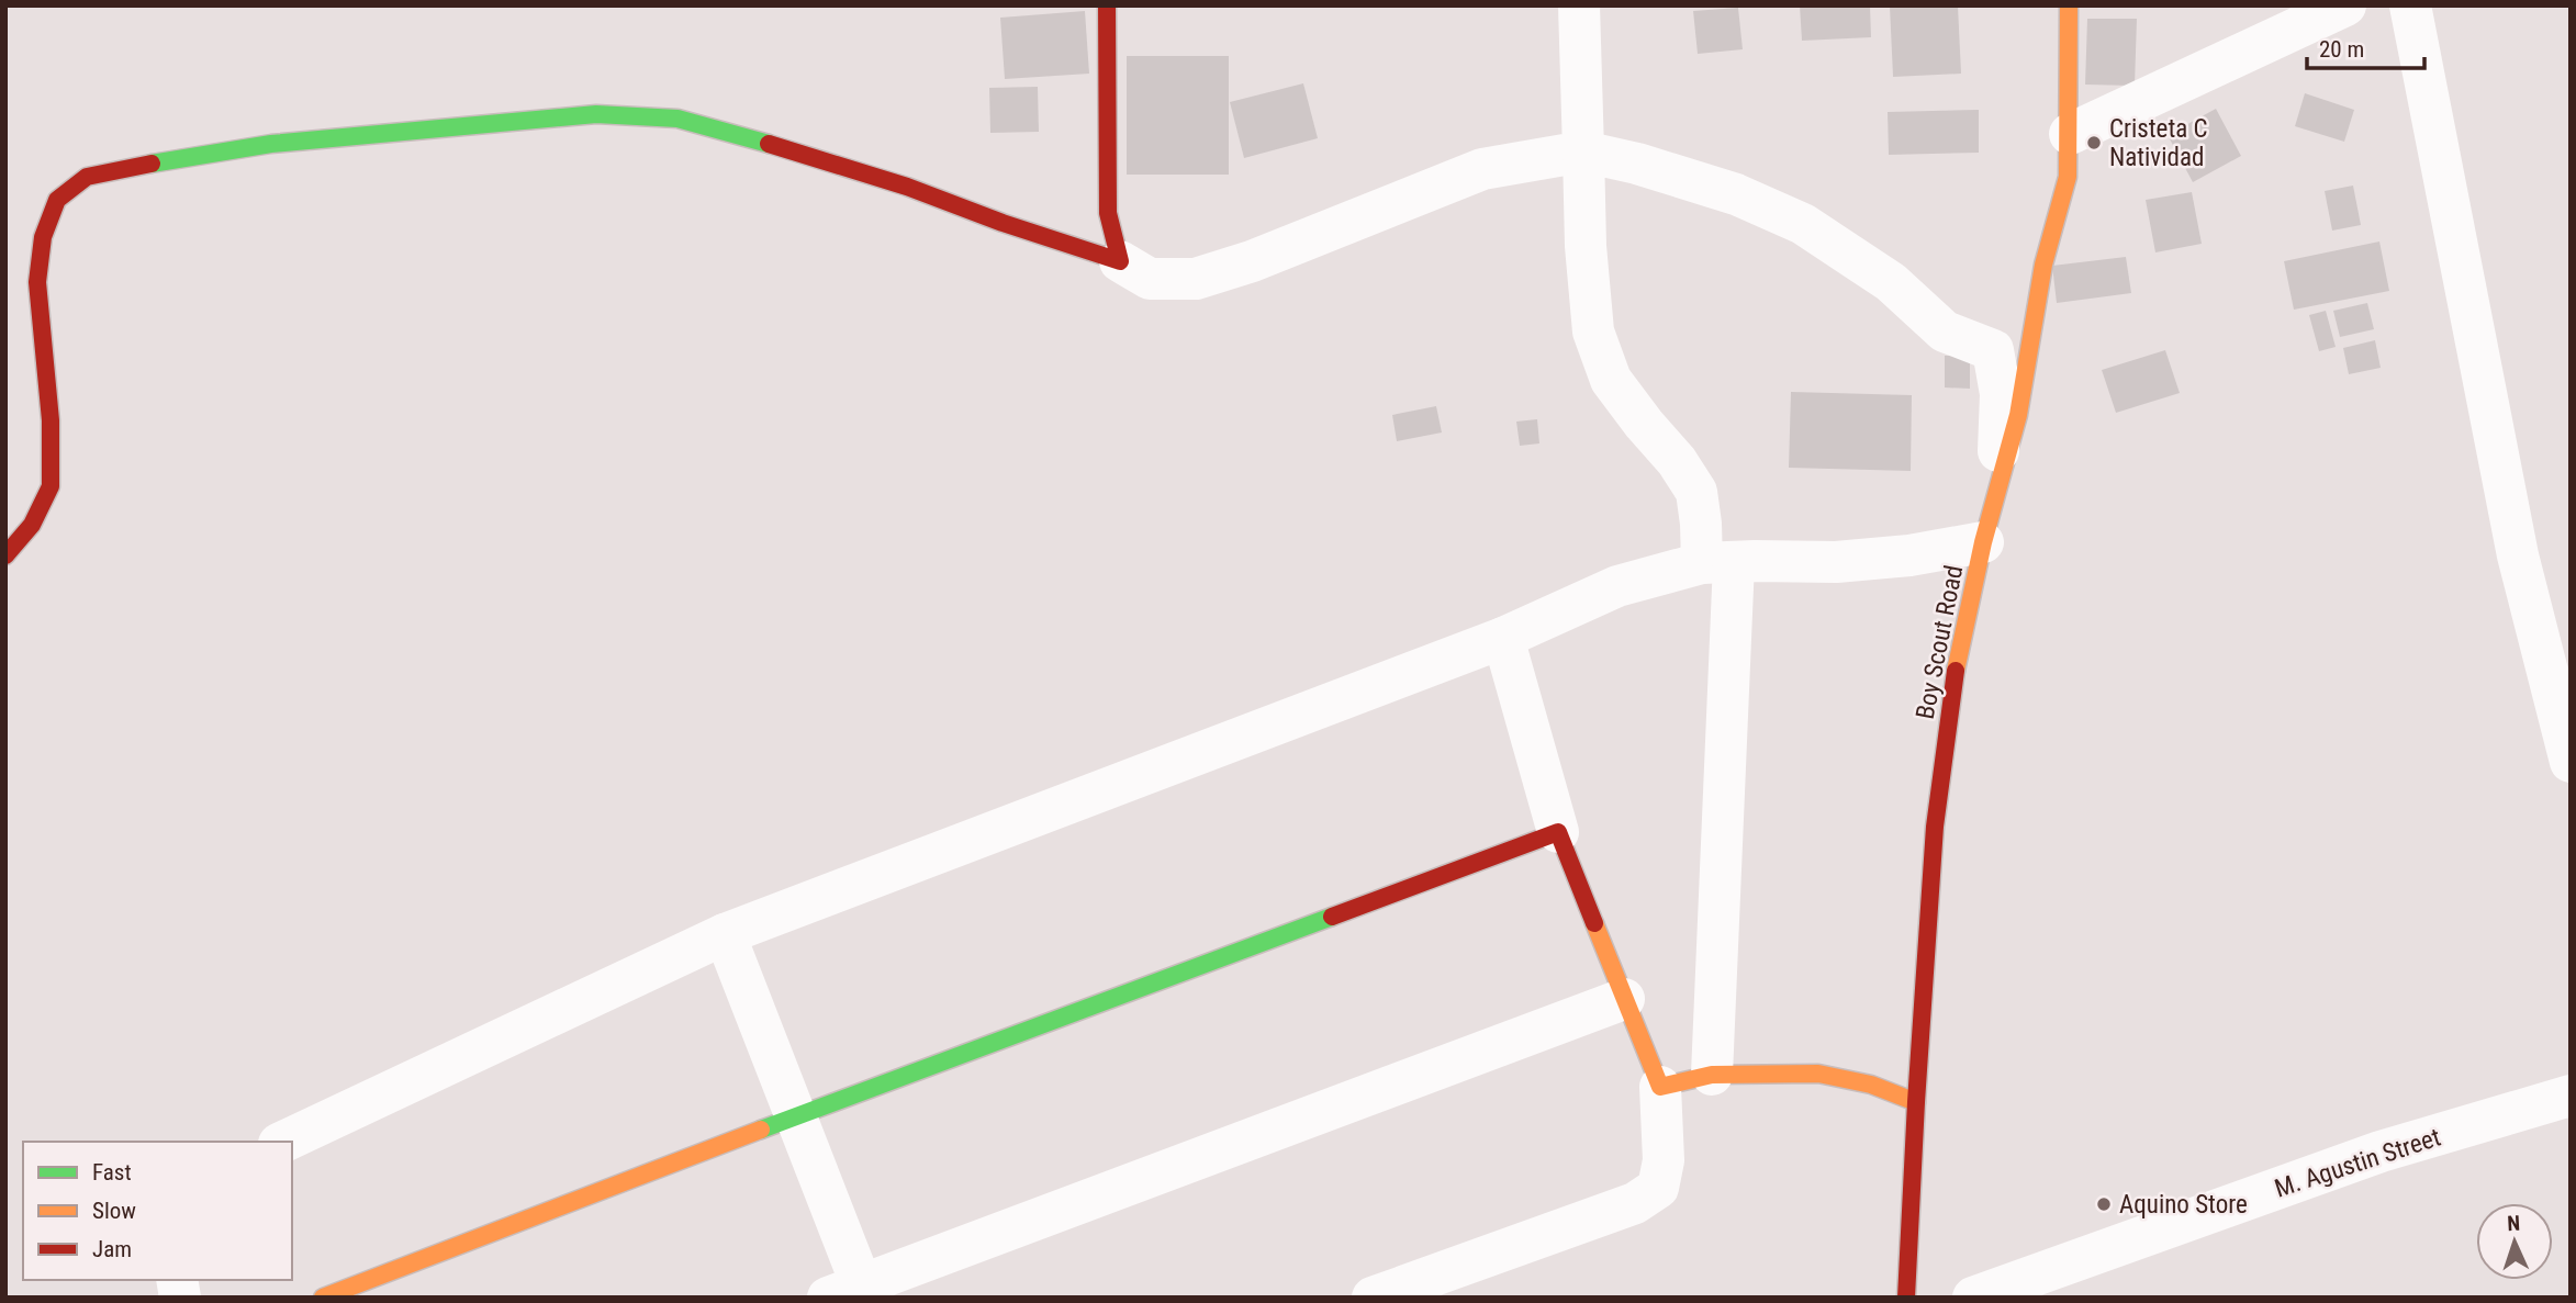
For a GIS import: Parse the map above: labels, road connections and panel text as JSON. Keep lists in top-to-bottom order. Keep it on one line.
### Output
{"streets":{"street":["Boy Scout Road","M. Agustin Street"]},"places":["Cristeta C Natividad","Aquino Store"],"legend":["Fast","Slow","Jam"],"scale_bar":"20 m","north":"top"}
